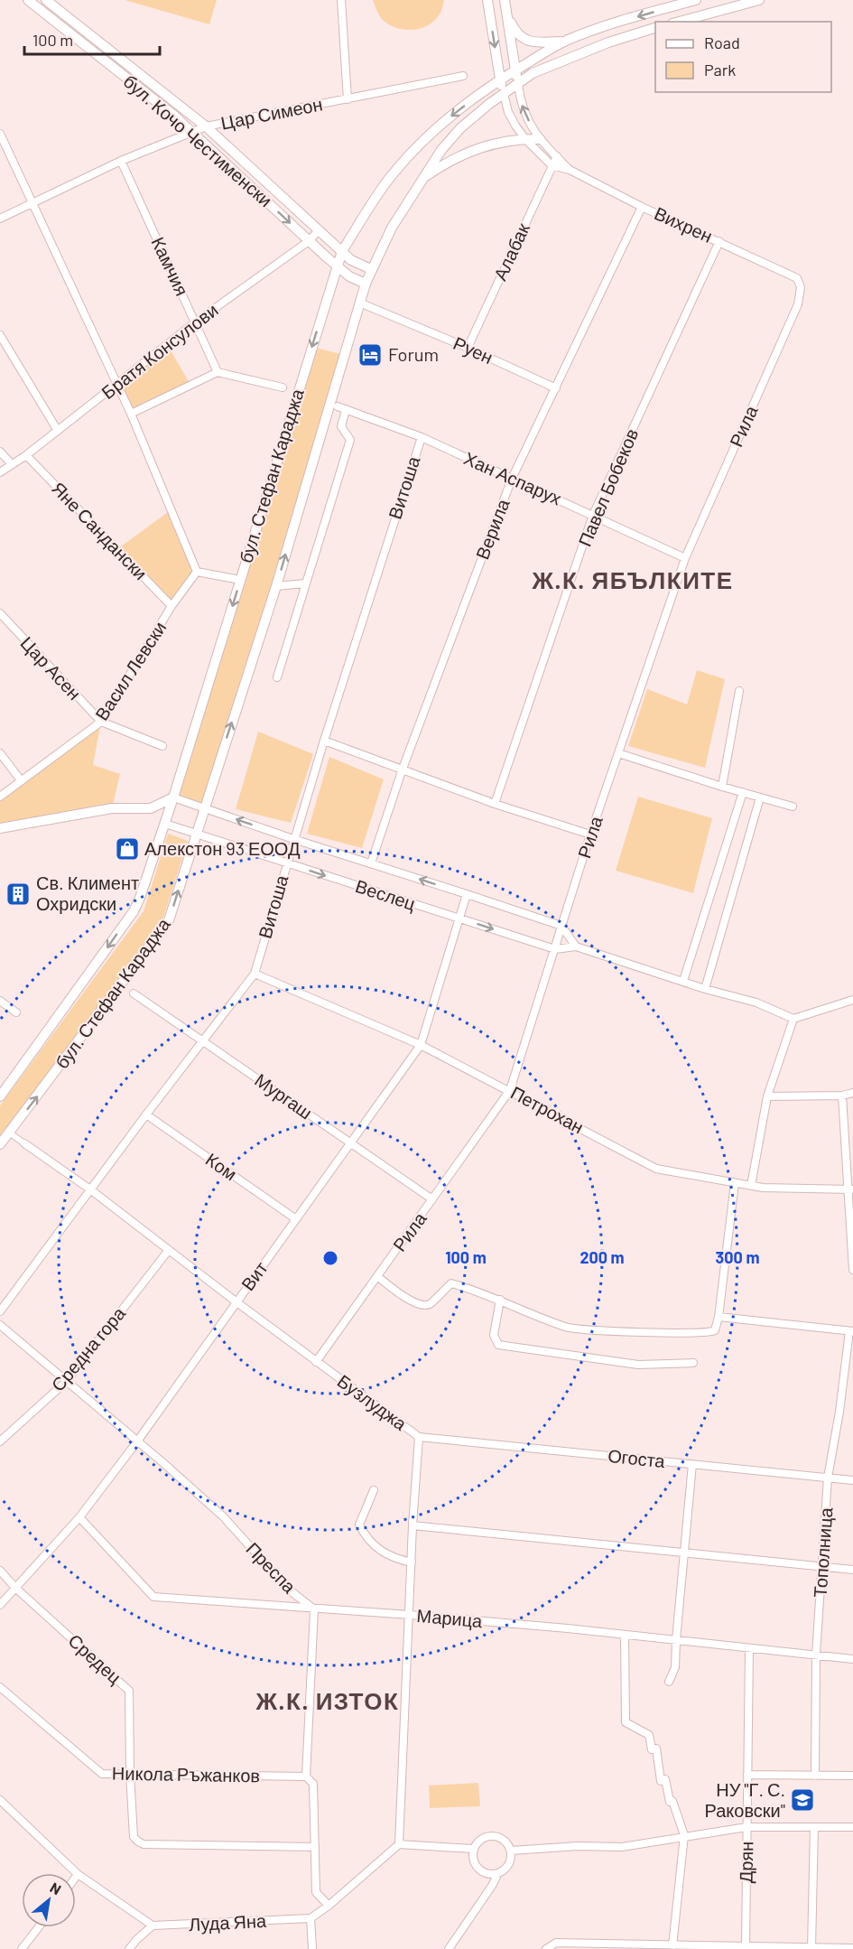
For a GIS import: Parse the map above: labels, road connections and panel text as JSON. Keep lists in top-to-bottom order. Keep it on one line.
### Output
{"streets":{"street":["Цар Симеон","бул. Кочо Честименски","Вихрен","Алабак","Камчия","Руен","Братя Консулови","Рила","бул. Стефан Караджа","Хан Аспарух","Витоша","Павел Бобеков","Верила","Яне Сандански","Цар Асен","Васил Левски","Веслец","Мургаш","Петрохан","Ком","Вит","Средна гора","Бузлуджа","Огоста","Тополница","Преспа","Марица","Средец","Никола Ръжанков","Дрян","Луда Яна"]},"crossings":[["Цар Симеон","бул. Кочо Честименски"],["Цар Симеон","Камчия"],["бул. Кочо Честименски","Братя Консулови"],["бул. Кочо Честименски","бул. Стефан Караджа"],["Вихрен","Рила"],["Вихрен","Павел Бобеков"],["Вихрен","Верила"],["Алабак","Руен"],["Камчия","Братя Консулови"],["Руен","бул. Стефан Караджа"],["Руен","Верила"],["Братя Консулови","Яне Сандански"],["Рила","Хан Аспарух"],["Рила","Веслец"],["Рила","Мургаш"],["Рила","Петрохан"],["Рила","Бузлуджа"],["бул. Стефан Караджа","Веслец"],["Хан Аспарух","Витоша"],["Хан Аспарух","Павел Бобеков"],["Хан Аспарух","Верила"],["Витоша","Веслец"],["Витоша","Мургаш"],["Витоша","Петрохан"],["Витоша","Ком"],["Витоша","Бузлуджа"],["Верила","Веслец"],["Яне Сандански","Васил Левски"],["Цар Асен","Васил Левски"],["Веслец","Вит"],["Мургаш","Вит"],["Петрохан","Вит"],["Ком","Вит"],["Вит","Бузлуджа"],["Вит","Преспа"],["Вит","Марица"],["Вит","Средец"],["Средна гора","Бузлуджа"],["Средна гора","Преспа"],["Бузлуджа","Огоста"],["Бузлуджа","Марица"],["Огоста","Тополница"],["Тополница","Марица"],["Преспа","Марица"],["Марица","Дрян"],["Средец","Никола Ръжанков"]],"districts":["Ж.К. ЯБЪЛКИТЕ","Ж.К. ИЗТОК"],"places":{"hotel":["Forum"],"shop":["Алекстон 93 ЕООД"],"building":["Св. Климент Охридски"],"school or university":["НУ \"Г. С. Раковски\""]},"legend":["Road","Park"],"scale_bar":"100 m","north":"top right","rings":["100 m","200 m","300 m"]}
